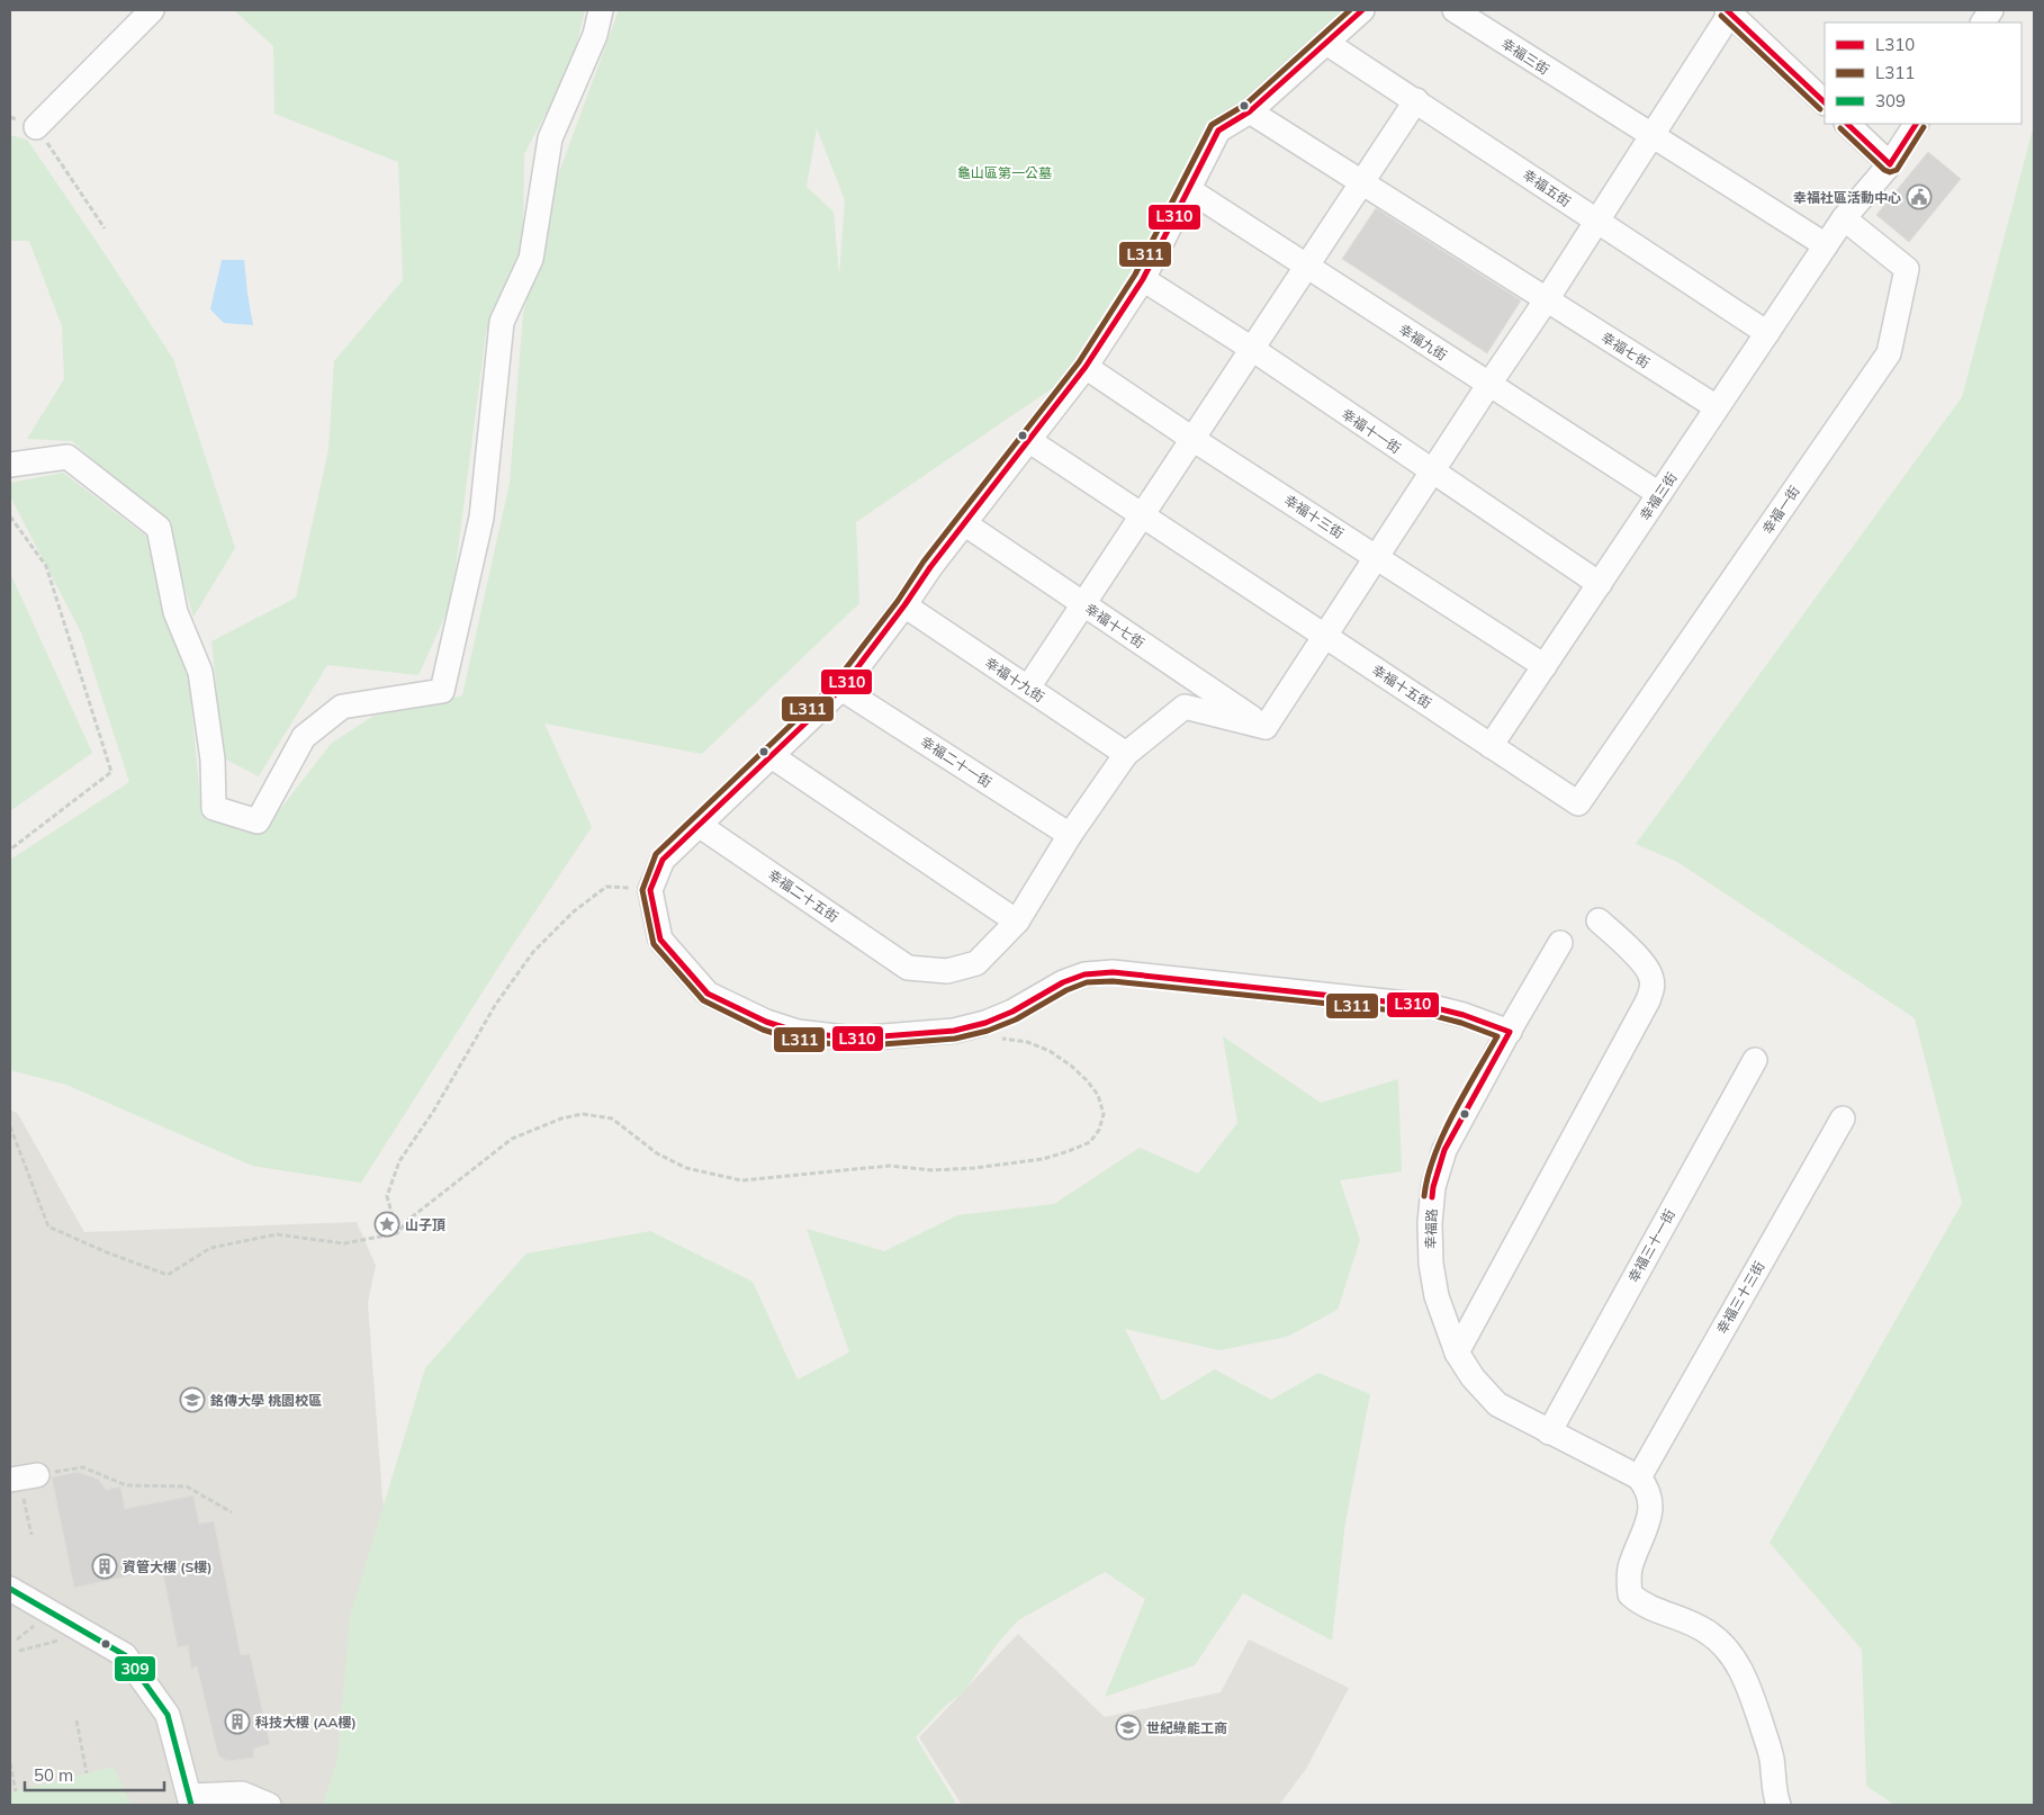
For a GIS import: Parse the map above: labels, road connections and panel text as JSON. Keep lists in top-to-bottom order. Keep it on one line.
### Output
{"streets":{"street":["幸福三街","幸福五街","幸福九街","幸福七街","幸福十一街","幸福一街","幸福十三街","幸福十七街","幸福十九街","幸福十五街","幸福二十一街","幸福二十五街","幸福路","幸福三十一街","幸福三十三街"]},"crossings":[["幸福三街","幸福五街"],["幸福三街","幸福九街"],["幸福三街","幸福七街"],["幸福三街","幸福十一街"],["幸福三街","幸福一街"],["幸福三街","幸福十三街"],["幸福三街","幸福十五街"],["幸福一街","幸福十五街"],["幸福路","幸福三十一街"],["幸福路","幸福三十三街"]],"parks":["龜山區第一公墓"],"places":{"public building":["幸福社區活動中心"],"place":["山子頂"],"school or university":["銘傳大學 桃園校區","世紀綠能工商"],"building":["資管大樓 (S樓)","科技大樓 (AA樓)"]},"lines":["transit line L310","transit line L311","transit line 309"],"legend":["L310","L311","309"],"scale_bar":"50 m"}
